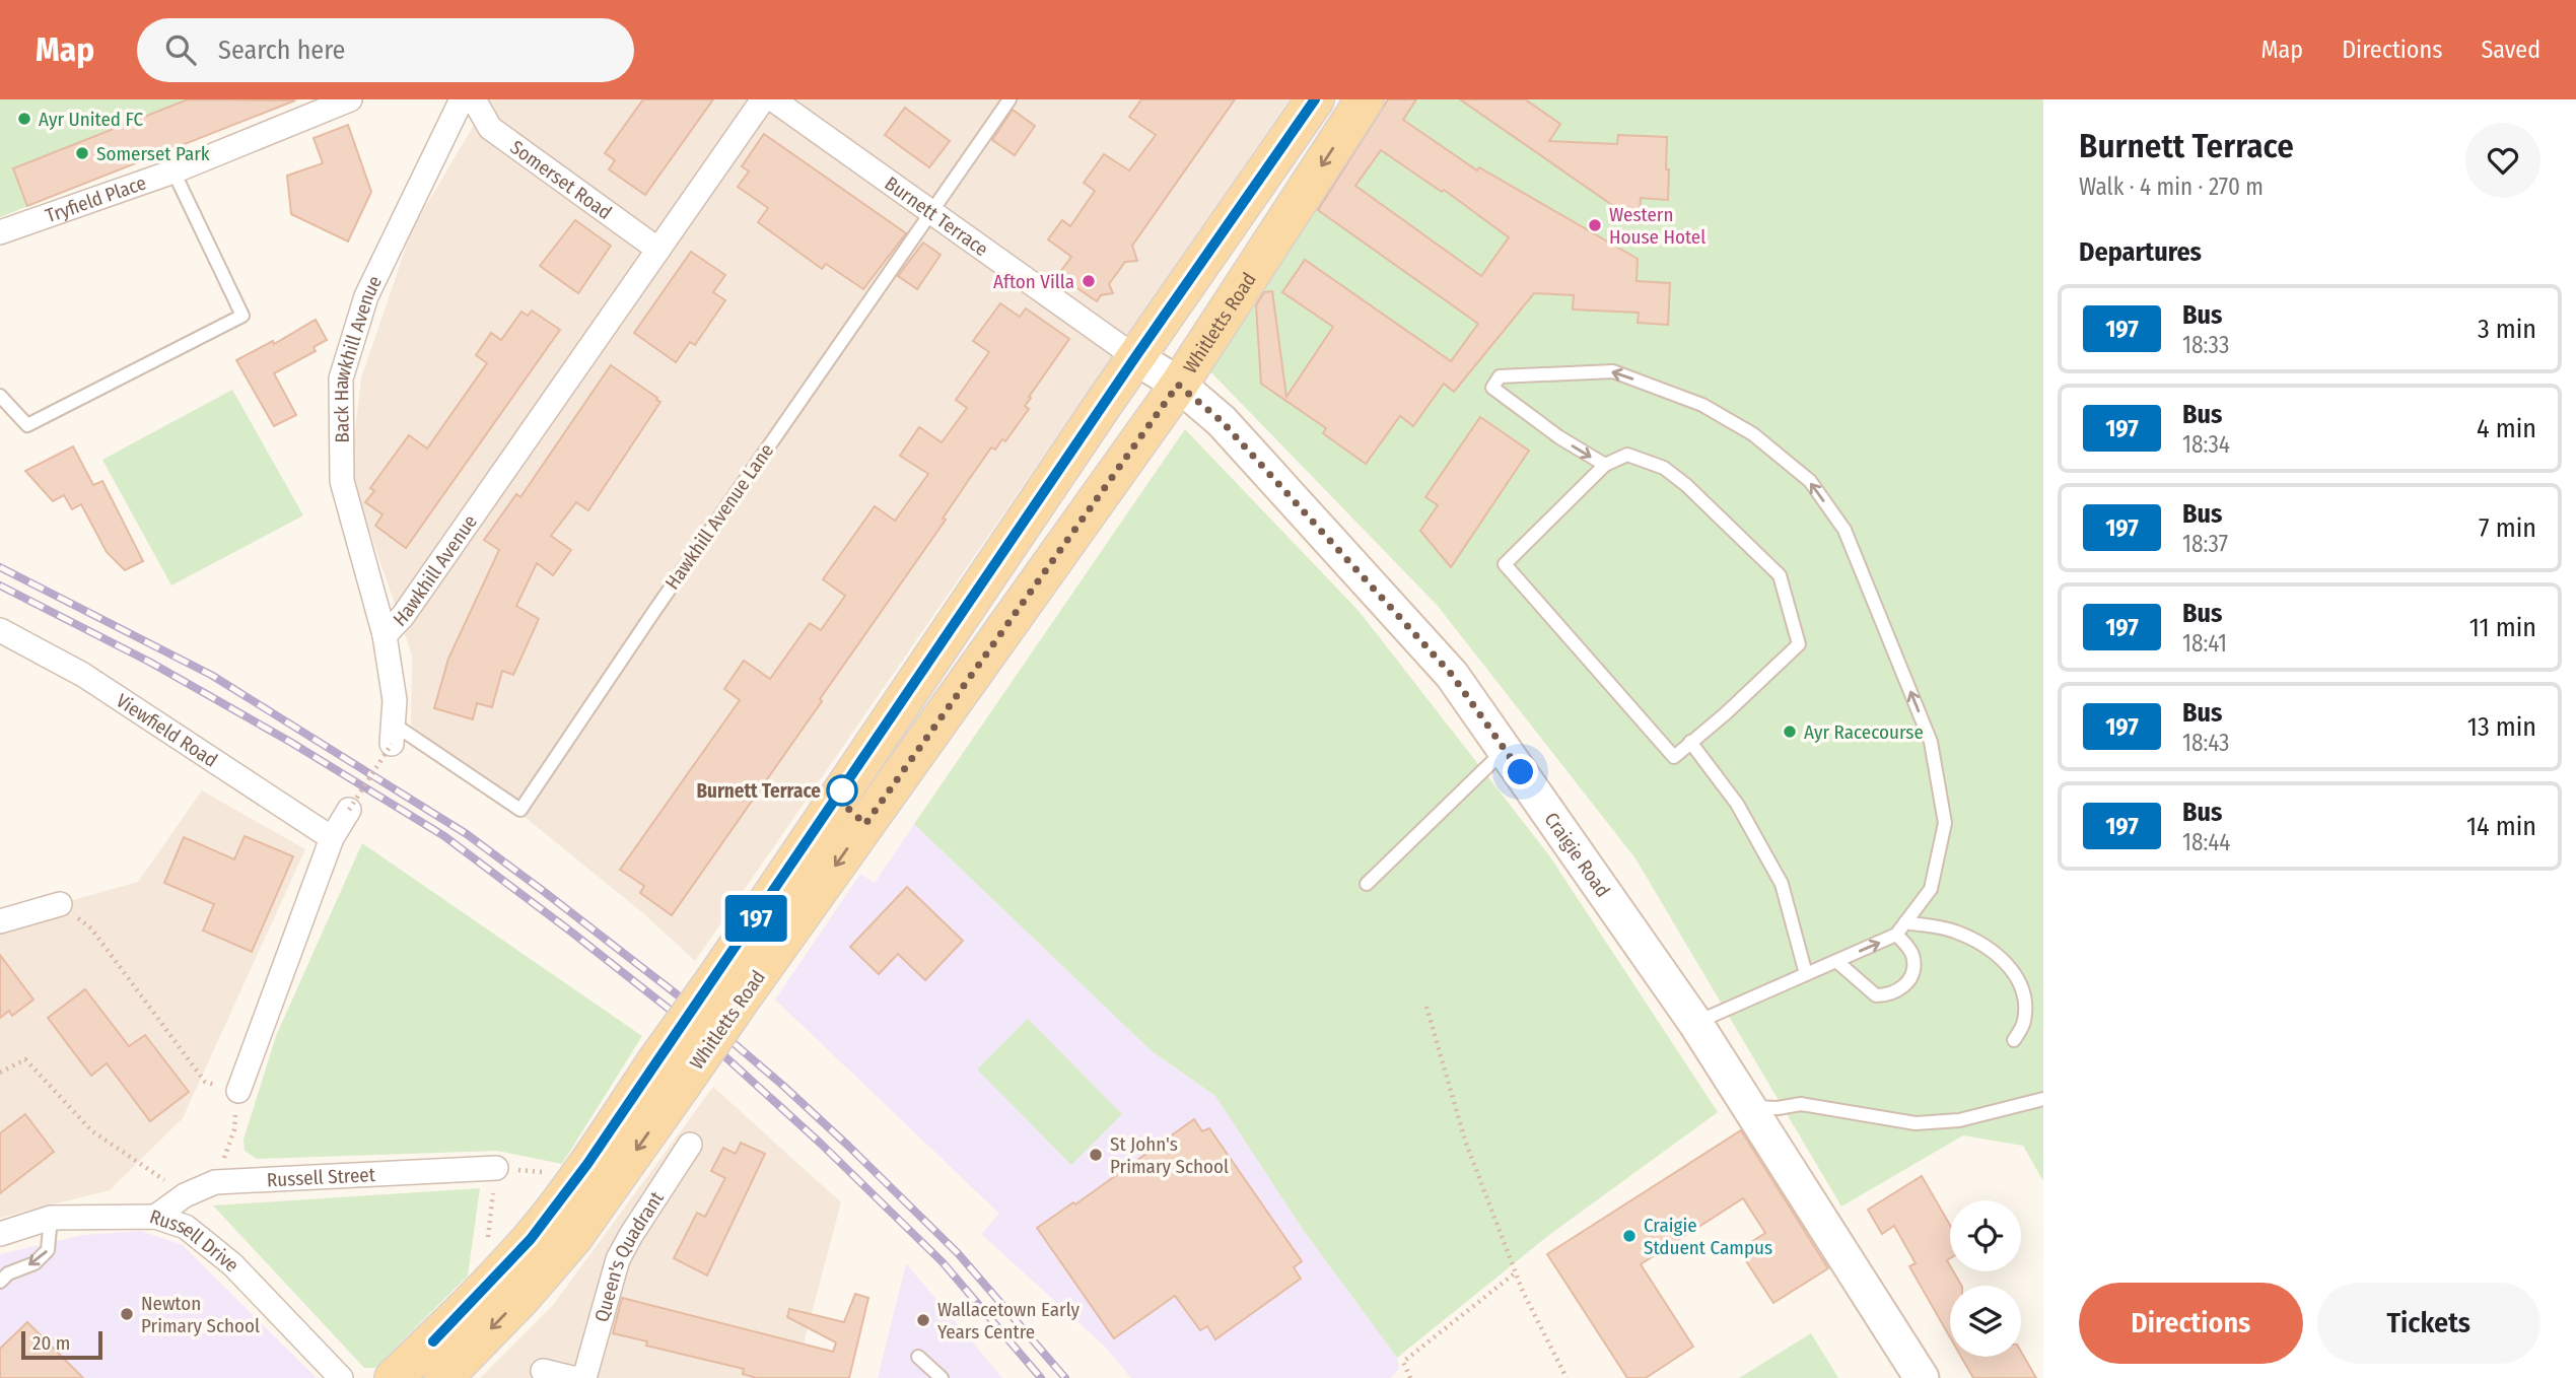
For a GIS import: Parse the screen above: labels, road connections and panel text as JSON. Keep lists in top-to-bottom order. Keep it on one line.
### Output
{"streets":{"main road":["Whitletts Road","Craigie Road"],"street":["Somerset Road","Tryfield Place","Burnett Terrace","Back Hawkhill Avenue","Hawkhill Avenue","Viewfield Road","Russell Street","Russell Drive","Queen's Quadrant"],"lane":["Hawkhill Avenue Lane"]},"crossings":[["Somerset Road","Hawkhill Avenue"],["Burnett Terrace","Whitletts Road"],["Burnett Terrace","Hawkhill Avenue Lane"],["Burnett Terrace","Craigie Road"],["Whitletts Road","Craigie Road"],["Back Hawkhill Avenue","Hawkhill Avenue"],["Hawkhill Avenue Lane","Hawkhill Avenue"],["Russell Street","Russell Drive"]],"places":["Ayr United FC","Somerset Park","Western House Hotel","Afton Villa","Ayr Racecourse","Burnett Terrace","St John's Primary School","Craigie Stduent Campus","Newton Primary School","Wallacetown Early Years Centre"],"lines":["bus line 197"],"scale_bar":"20 m","page":{"header":"Map","search":"Search here","nav":["Map","Directions","Saved"],"on_map":"197","heading":[["Burnett Terrace","Walk · 4 min · 270 m"],"Departures"],"list":[{"mark":"197","name":"Bus","note":"18:33","value":"3 min"},{"mark":"197","name":"Bus","note":"18:34","value":"4 min"},{"mark":"197","name":"Bus","note":"18:37","value":"7 min"},{"mark":"197","name":"Bus","note":"18:41","value":"11 min"},{"mark":"197","name":"Bus","note":"18:43","value":"13 min"},{"mark":"197","name":"Bus","note":"18:44","value":"14 min"}],"buttons":["Directions","Tickets"],"scale":"20 m"}}
